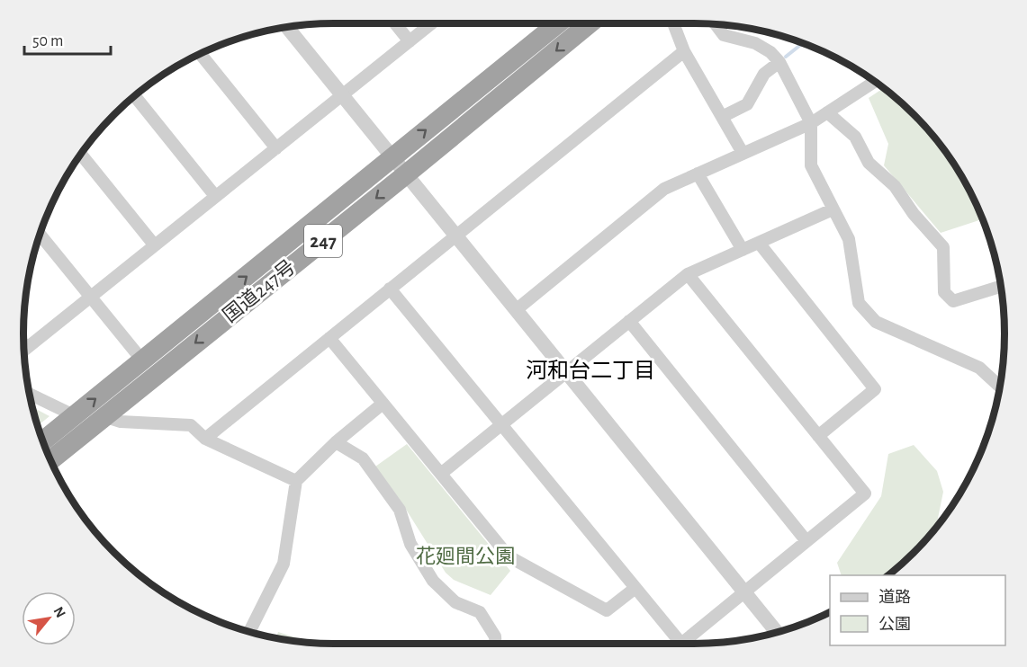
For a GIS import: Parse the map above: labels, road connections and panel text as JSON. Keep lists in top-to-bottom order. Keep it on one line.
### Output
{"streets":{"highway":["247","国道247号"]},"districts":["河和台二丁目"],"parks":["花廻間公園"],"legend":["道路","公園"],"scale_bar":"50 m","north":"top right"}
